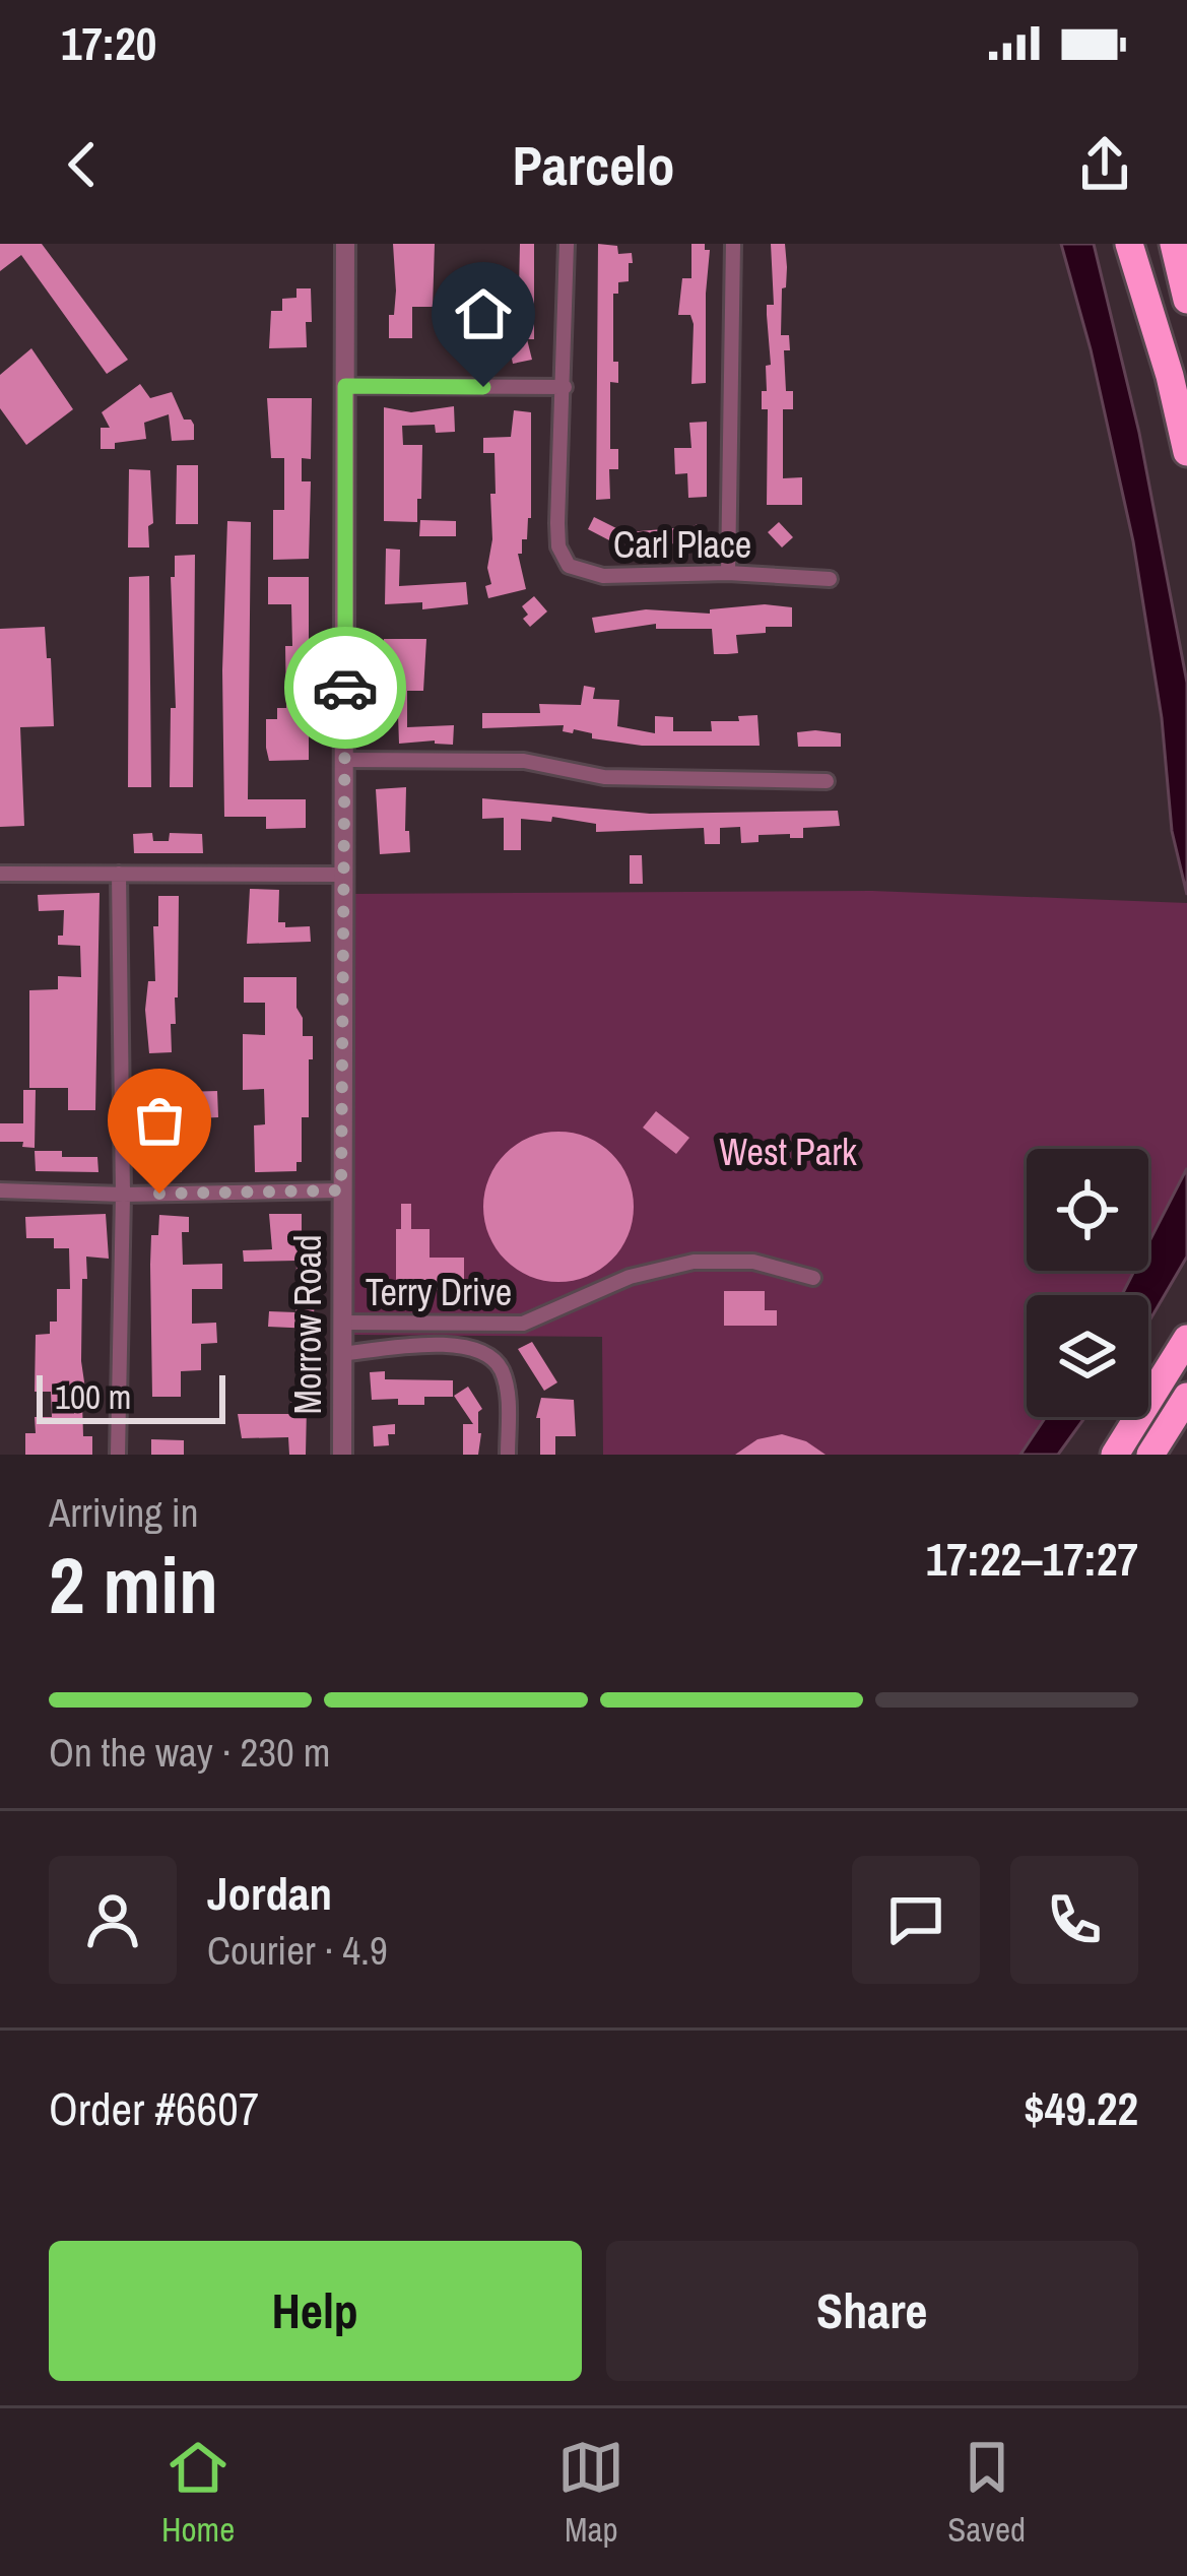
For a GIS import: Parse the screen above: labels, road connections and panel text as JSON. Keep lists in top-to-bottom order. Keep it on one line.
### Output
{"streets":{"street":["Carl Place","Terry Drive","Morrow Road"]},"crossings":[["Terry Drive","Morrow Road"]],"parks":["West Park"],"scale_bar":"100 m","page":{"status":"17:20","header":"Parcelo","scale":"100 m","heading":["2 min","Arriving in","17:22–17:27"],"panel":["Jordan","Courier · 4.9","Order #6607","$49.22"],"bar":"On the way · 230 m","buttons":["Help","Share"],"tabs":["Home","Map","Saved"]}}
